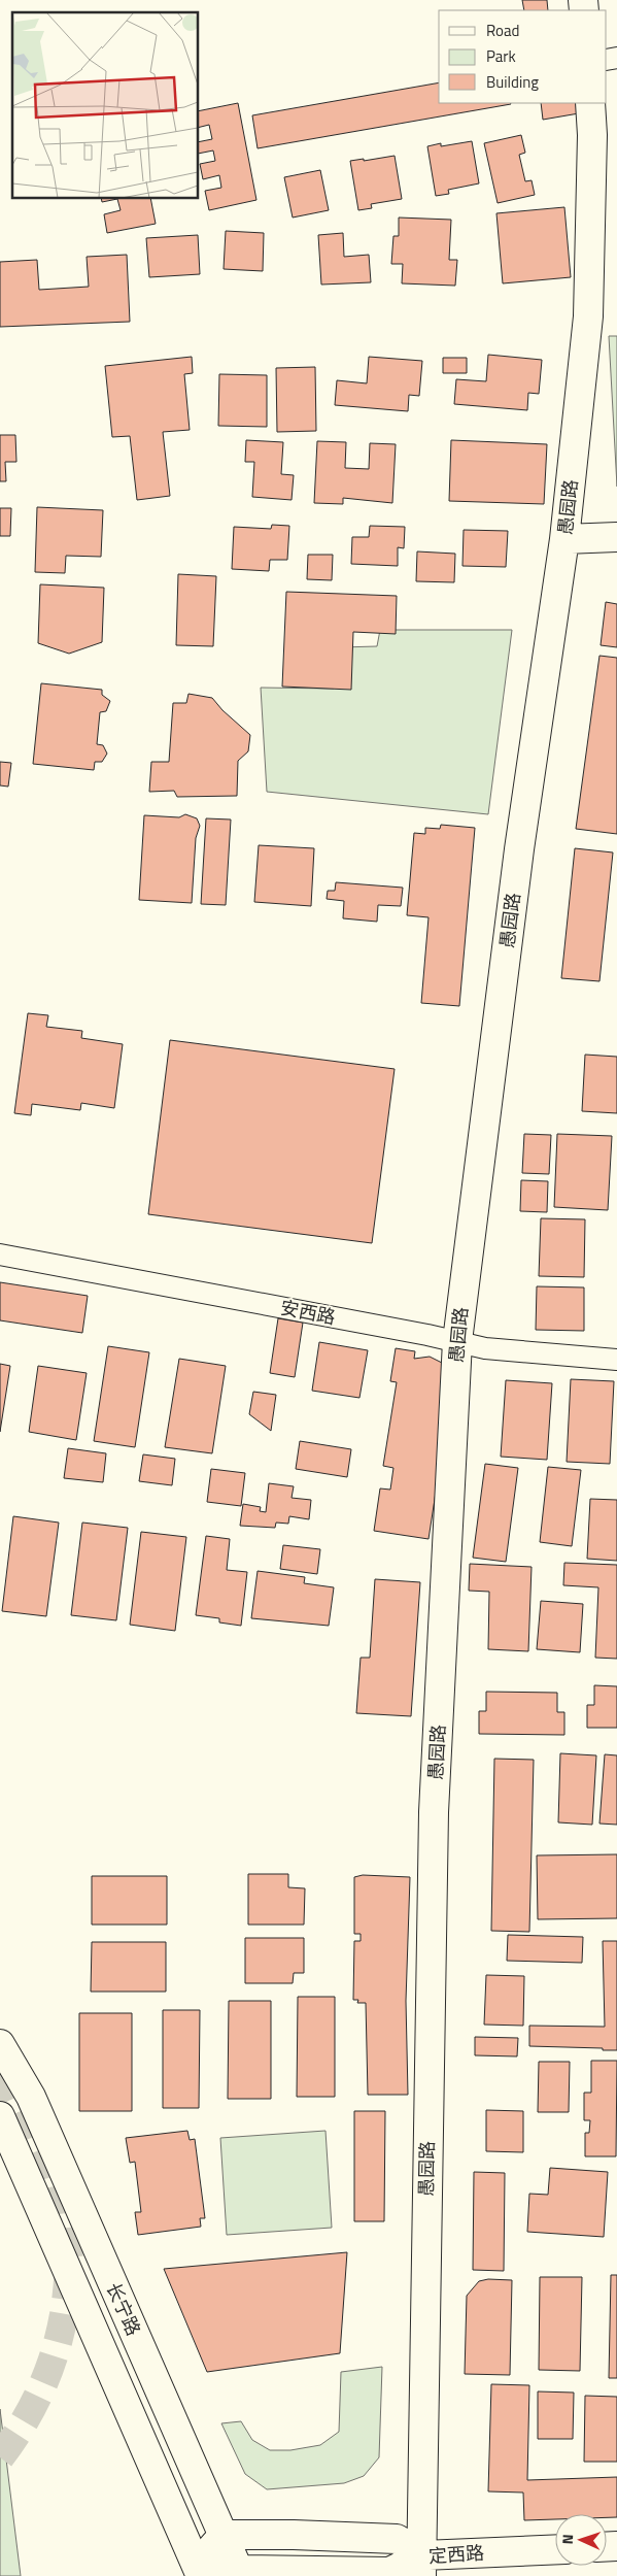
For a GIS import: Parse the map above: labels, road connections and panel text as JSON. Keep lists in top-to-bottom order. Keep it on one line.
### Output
{"streets":{"main road":["愚园路","长宁路","定西路"],"street":["安西路"]},"crossings":[["愚园路","安西路"],["愚园路","定西路"],["长宁路","定西路"]],"legend":["Road","Park","Building"],"north":"left"}
